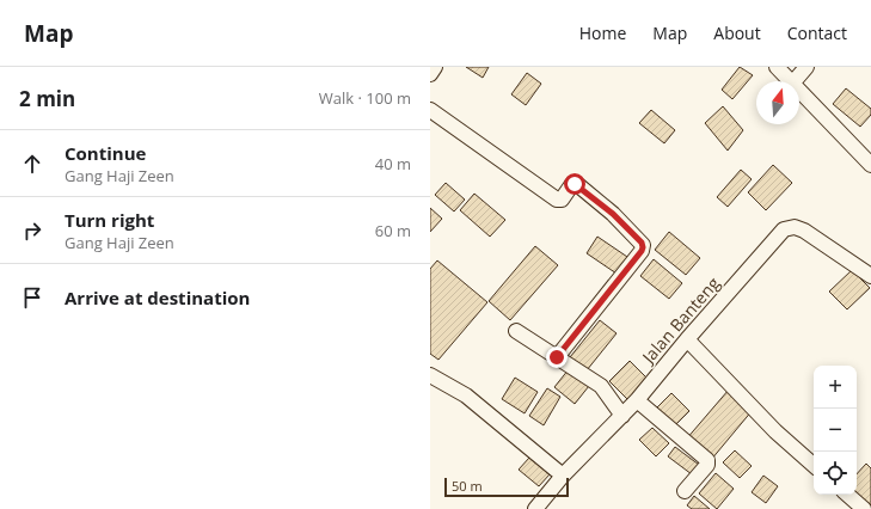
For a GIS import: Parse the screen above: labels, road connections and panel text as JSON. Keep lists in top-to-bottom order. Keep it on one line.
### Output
{"streets":{"street":["Jalan Banteng"]},"scale_bar":"50 m","north":"top","page":{"header":"Map","nav":["Home","Map","About","Contact"],"heading":["2 min","Walk · 100 m"],"list":[["Continue","Gang Haji Zeen","40 m"],["Turn right","Gang Haji Zeen","60 m"],"Arrive at destination"],"map_buttons":["+","−"],"scale":"50 m"}}
